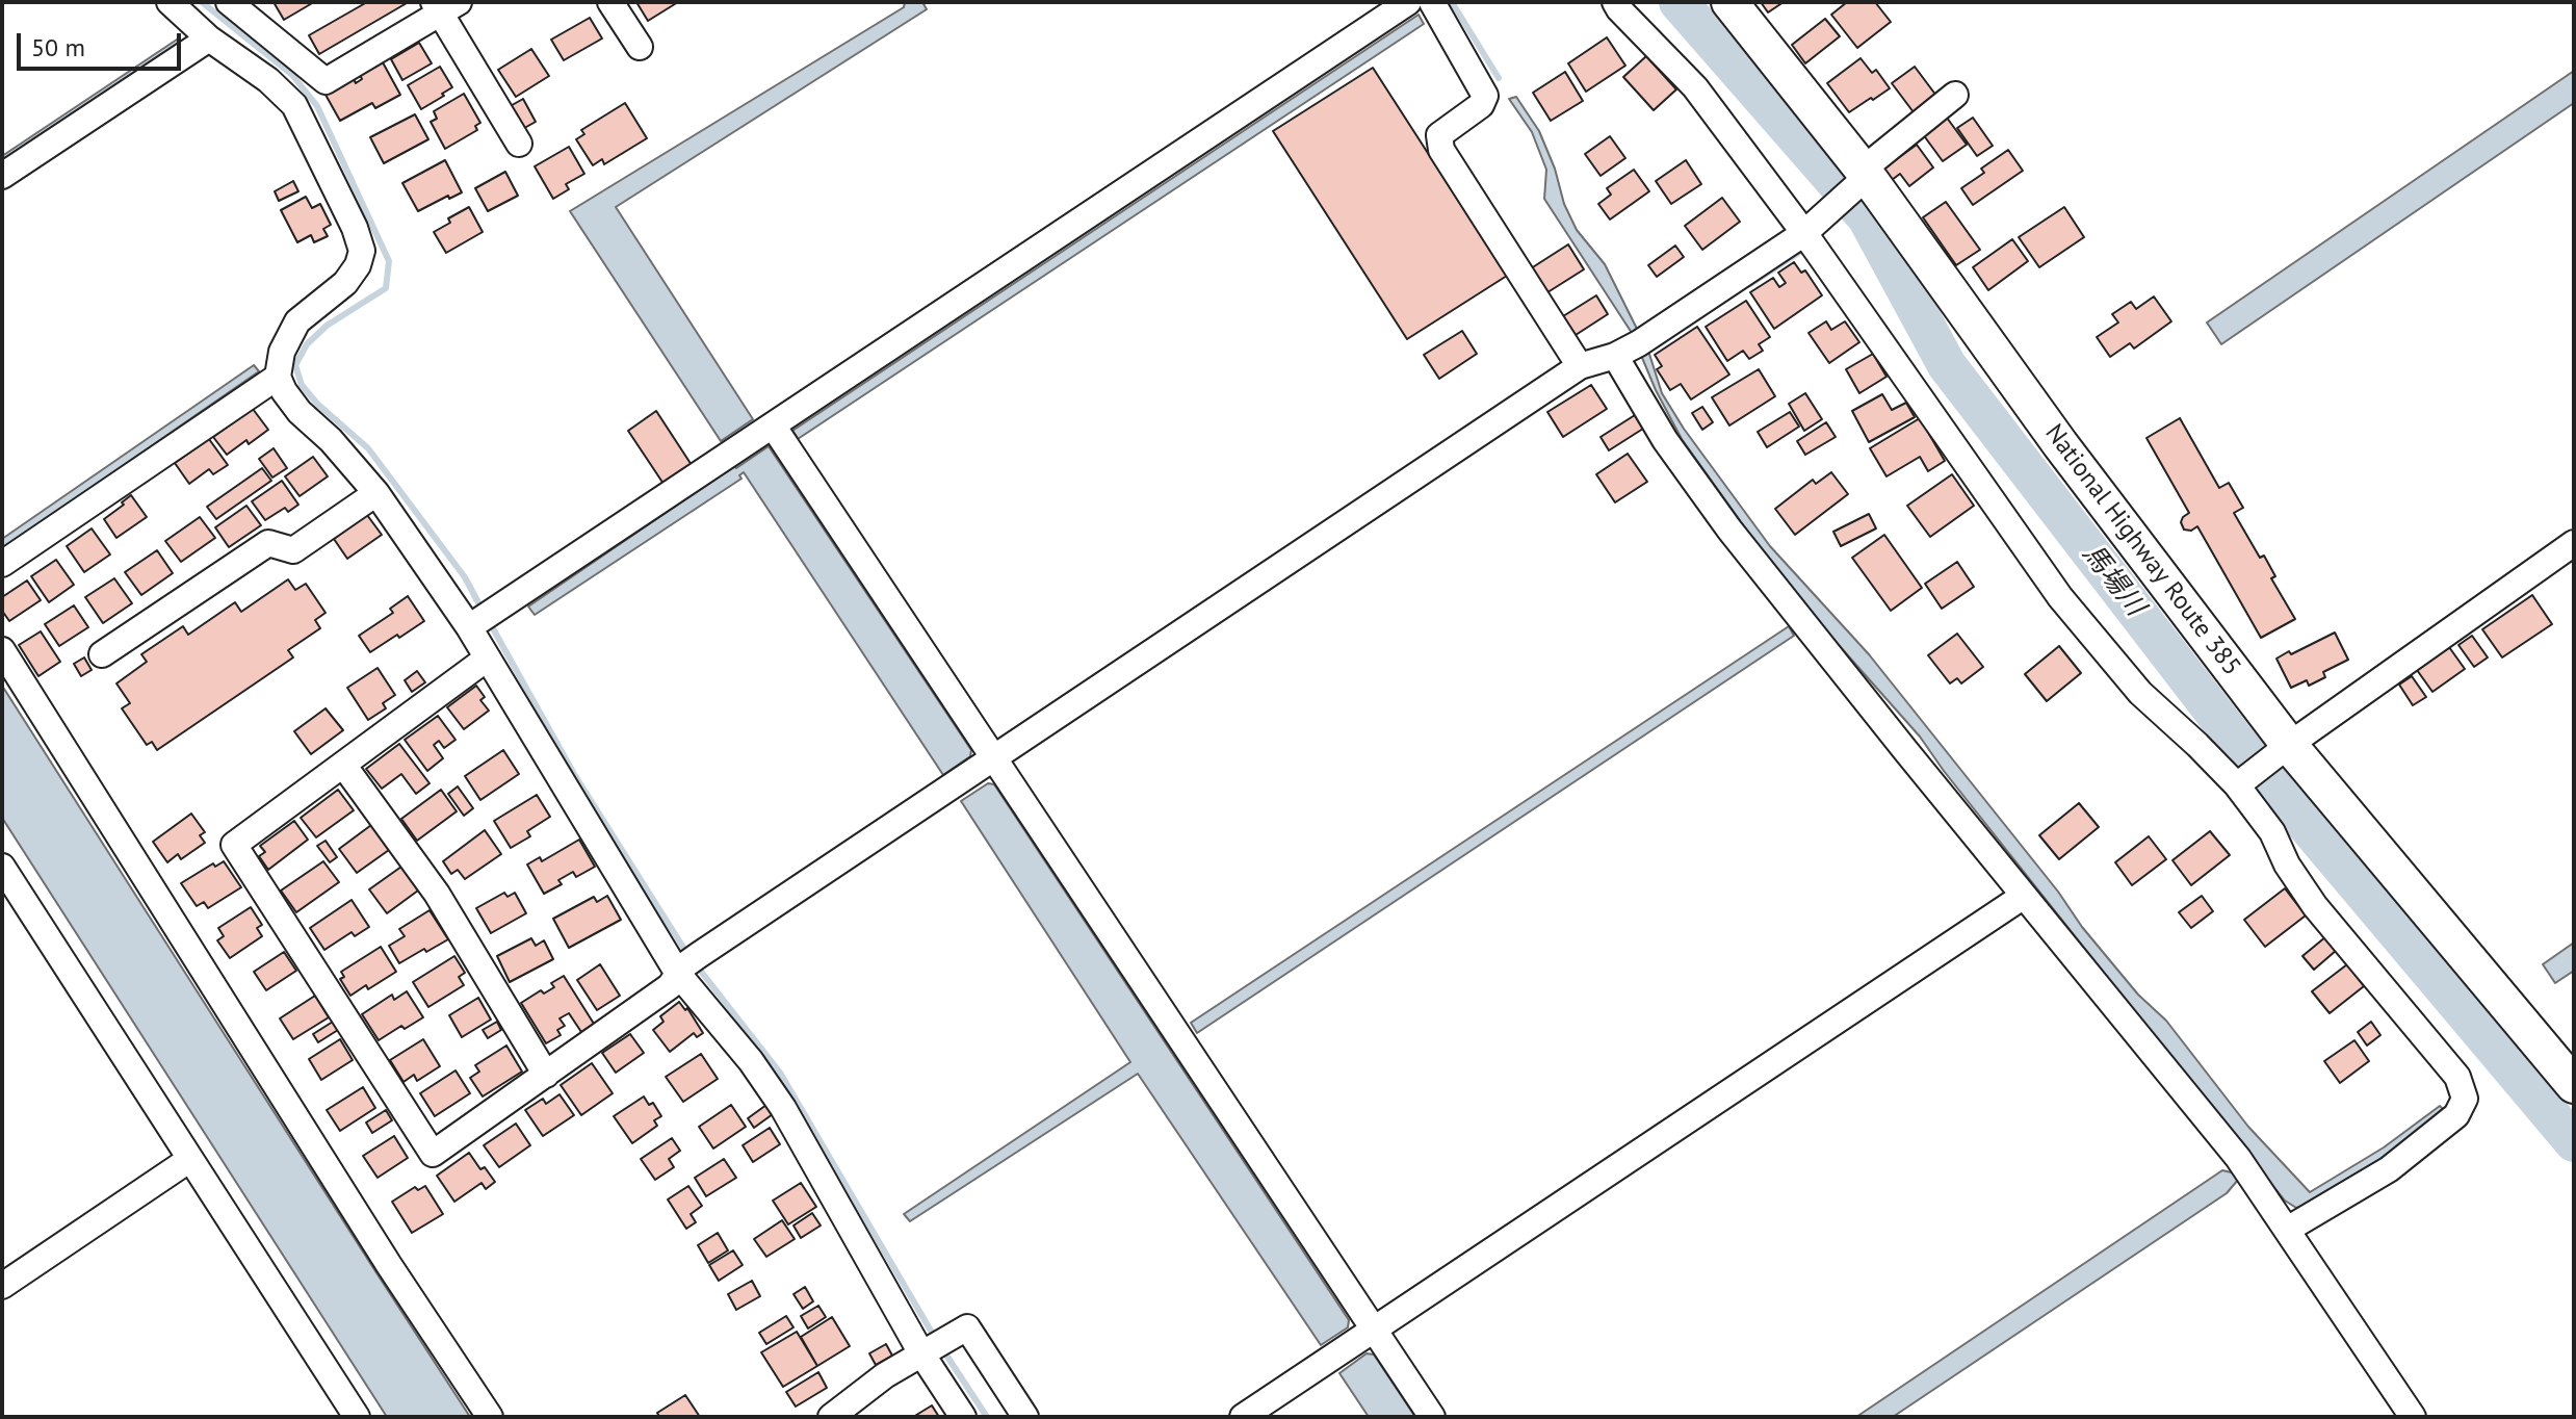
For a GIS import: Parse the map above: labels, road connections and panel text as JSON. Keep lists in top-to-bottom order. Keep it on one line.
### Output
{"streets":{"highway":["National Highway Route 385"]},"water":["馬場川"],"scale_bar":"50 m"}
